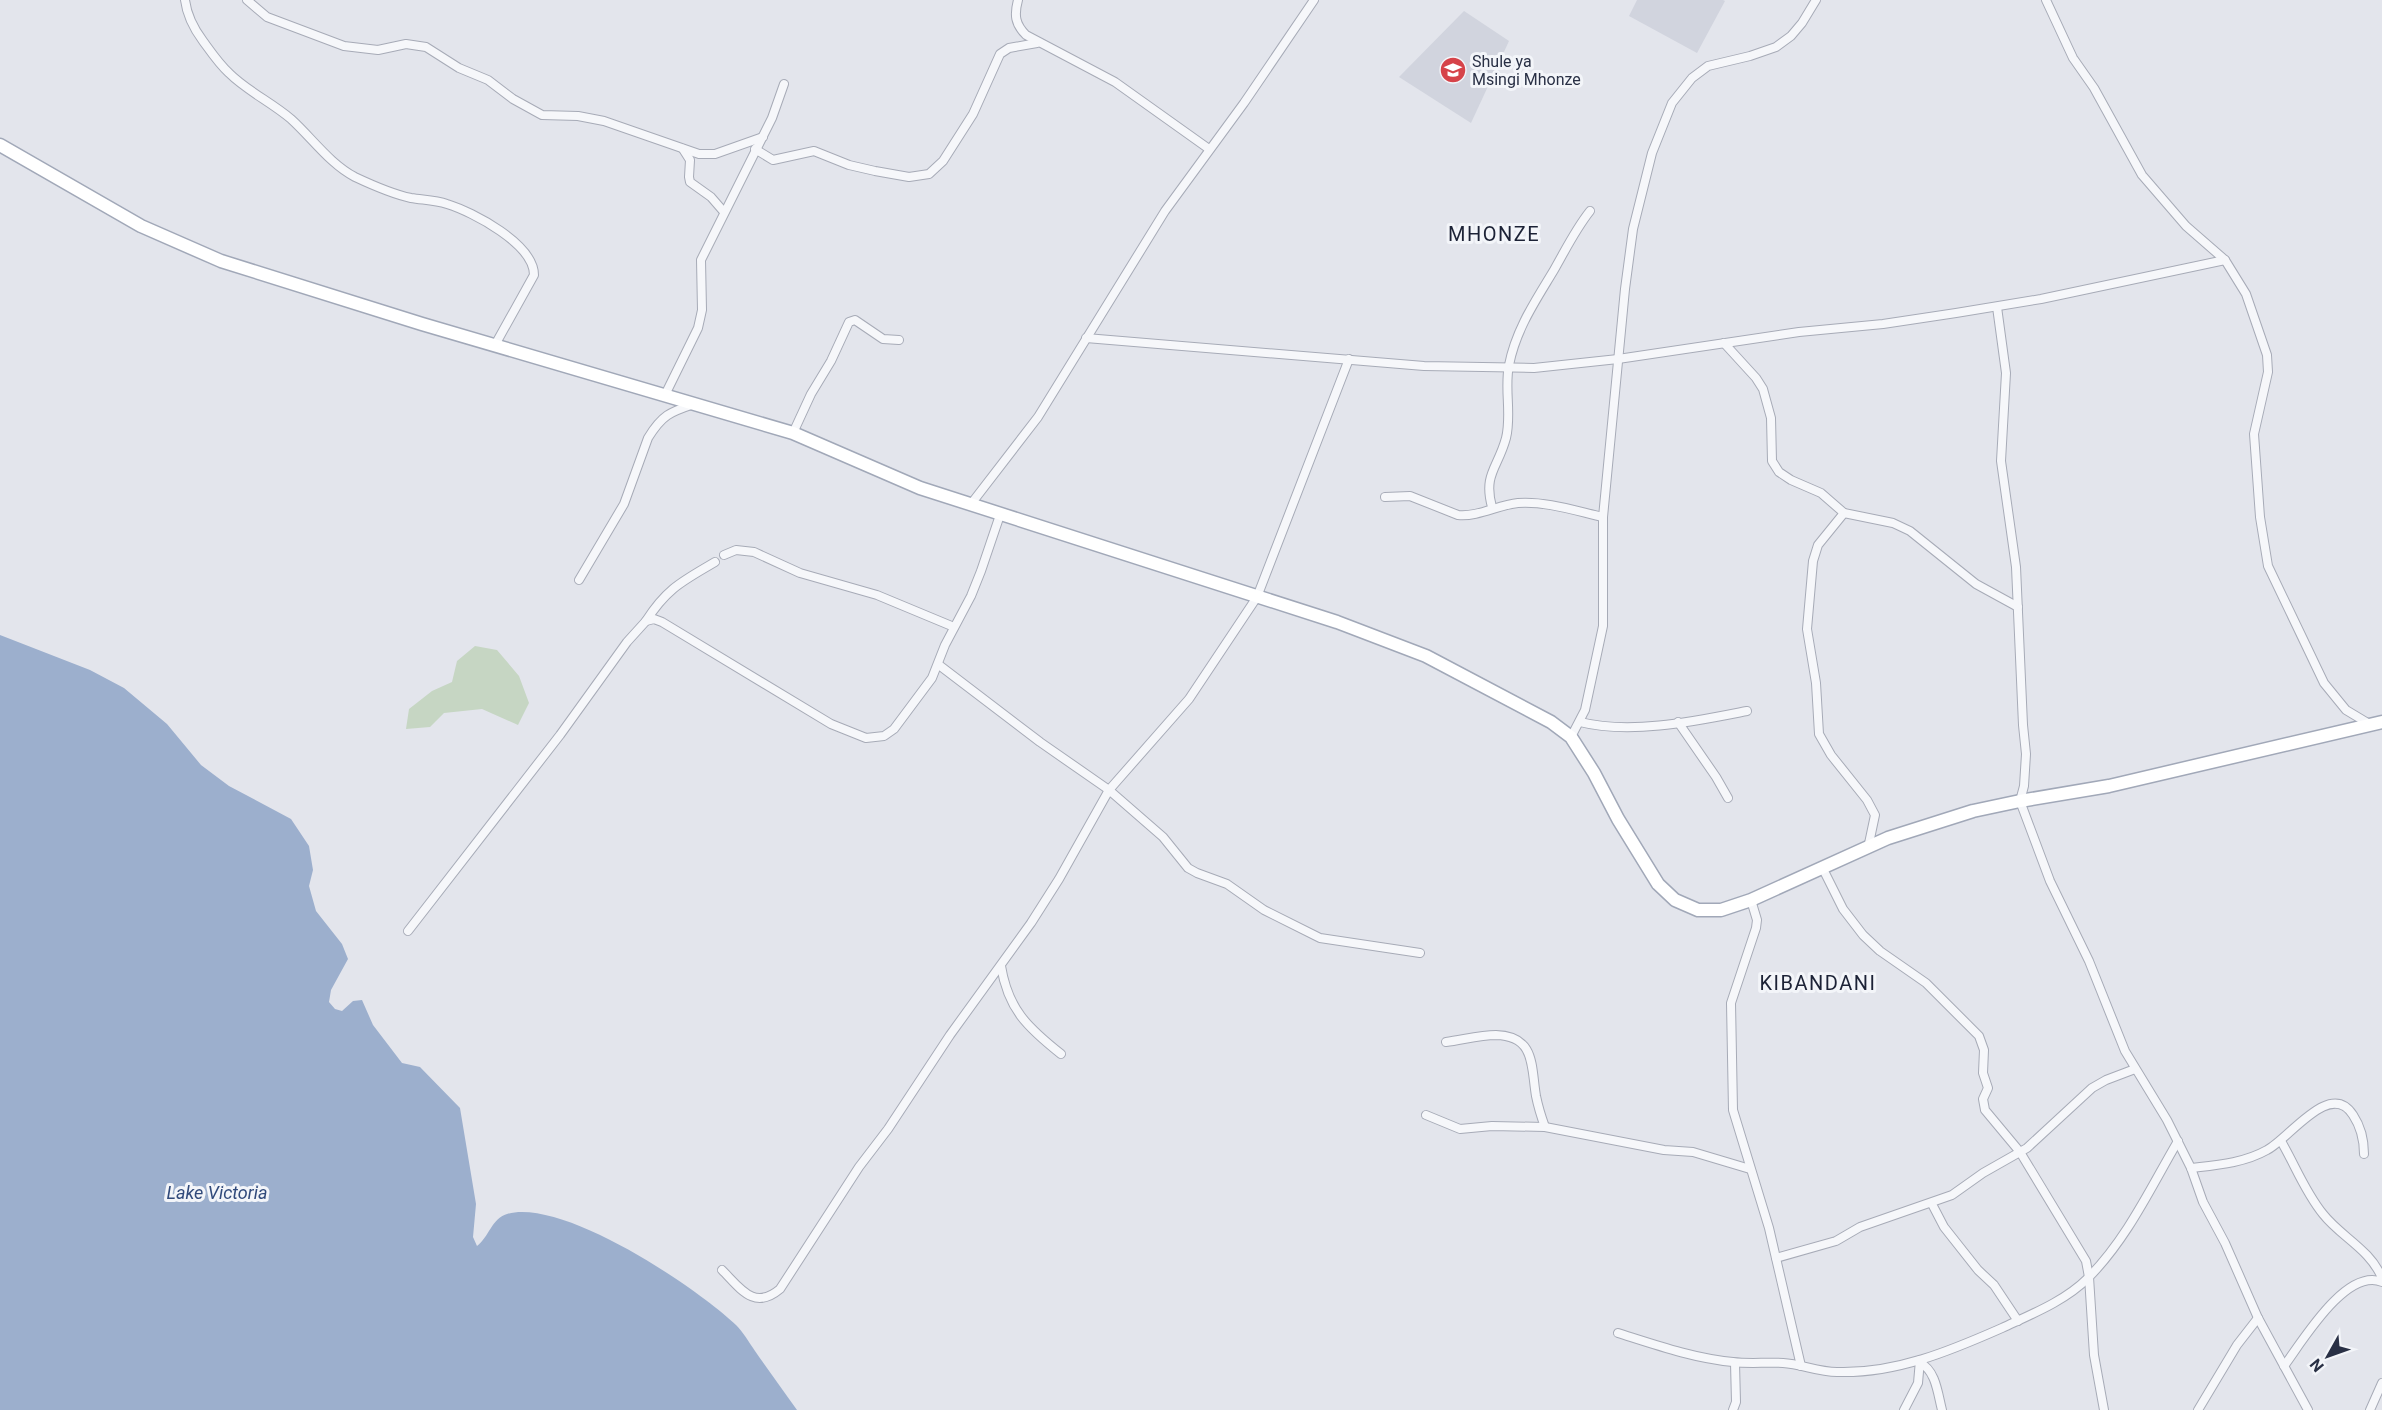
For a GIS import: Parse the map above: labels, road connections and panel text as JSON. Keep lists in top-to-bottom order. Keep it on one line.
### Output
{"districts":["MHONZE","KIBANDANI"],"water":["Lake Victoria"],"places":{"school or university":["Shule ya Msingi Mhonze"]},"north":"bottom left"}
